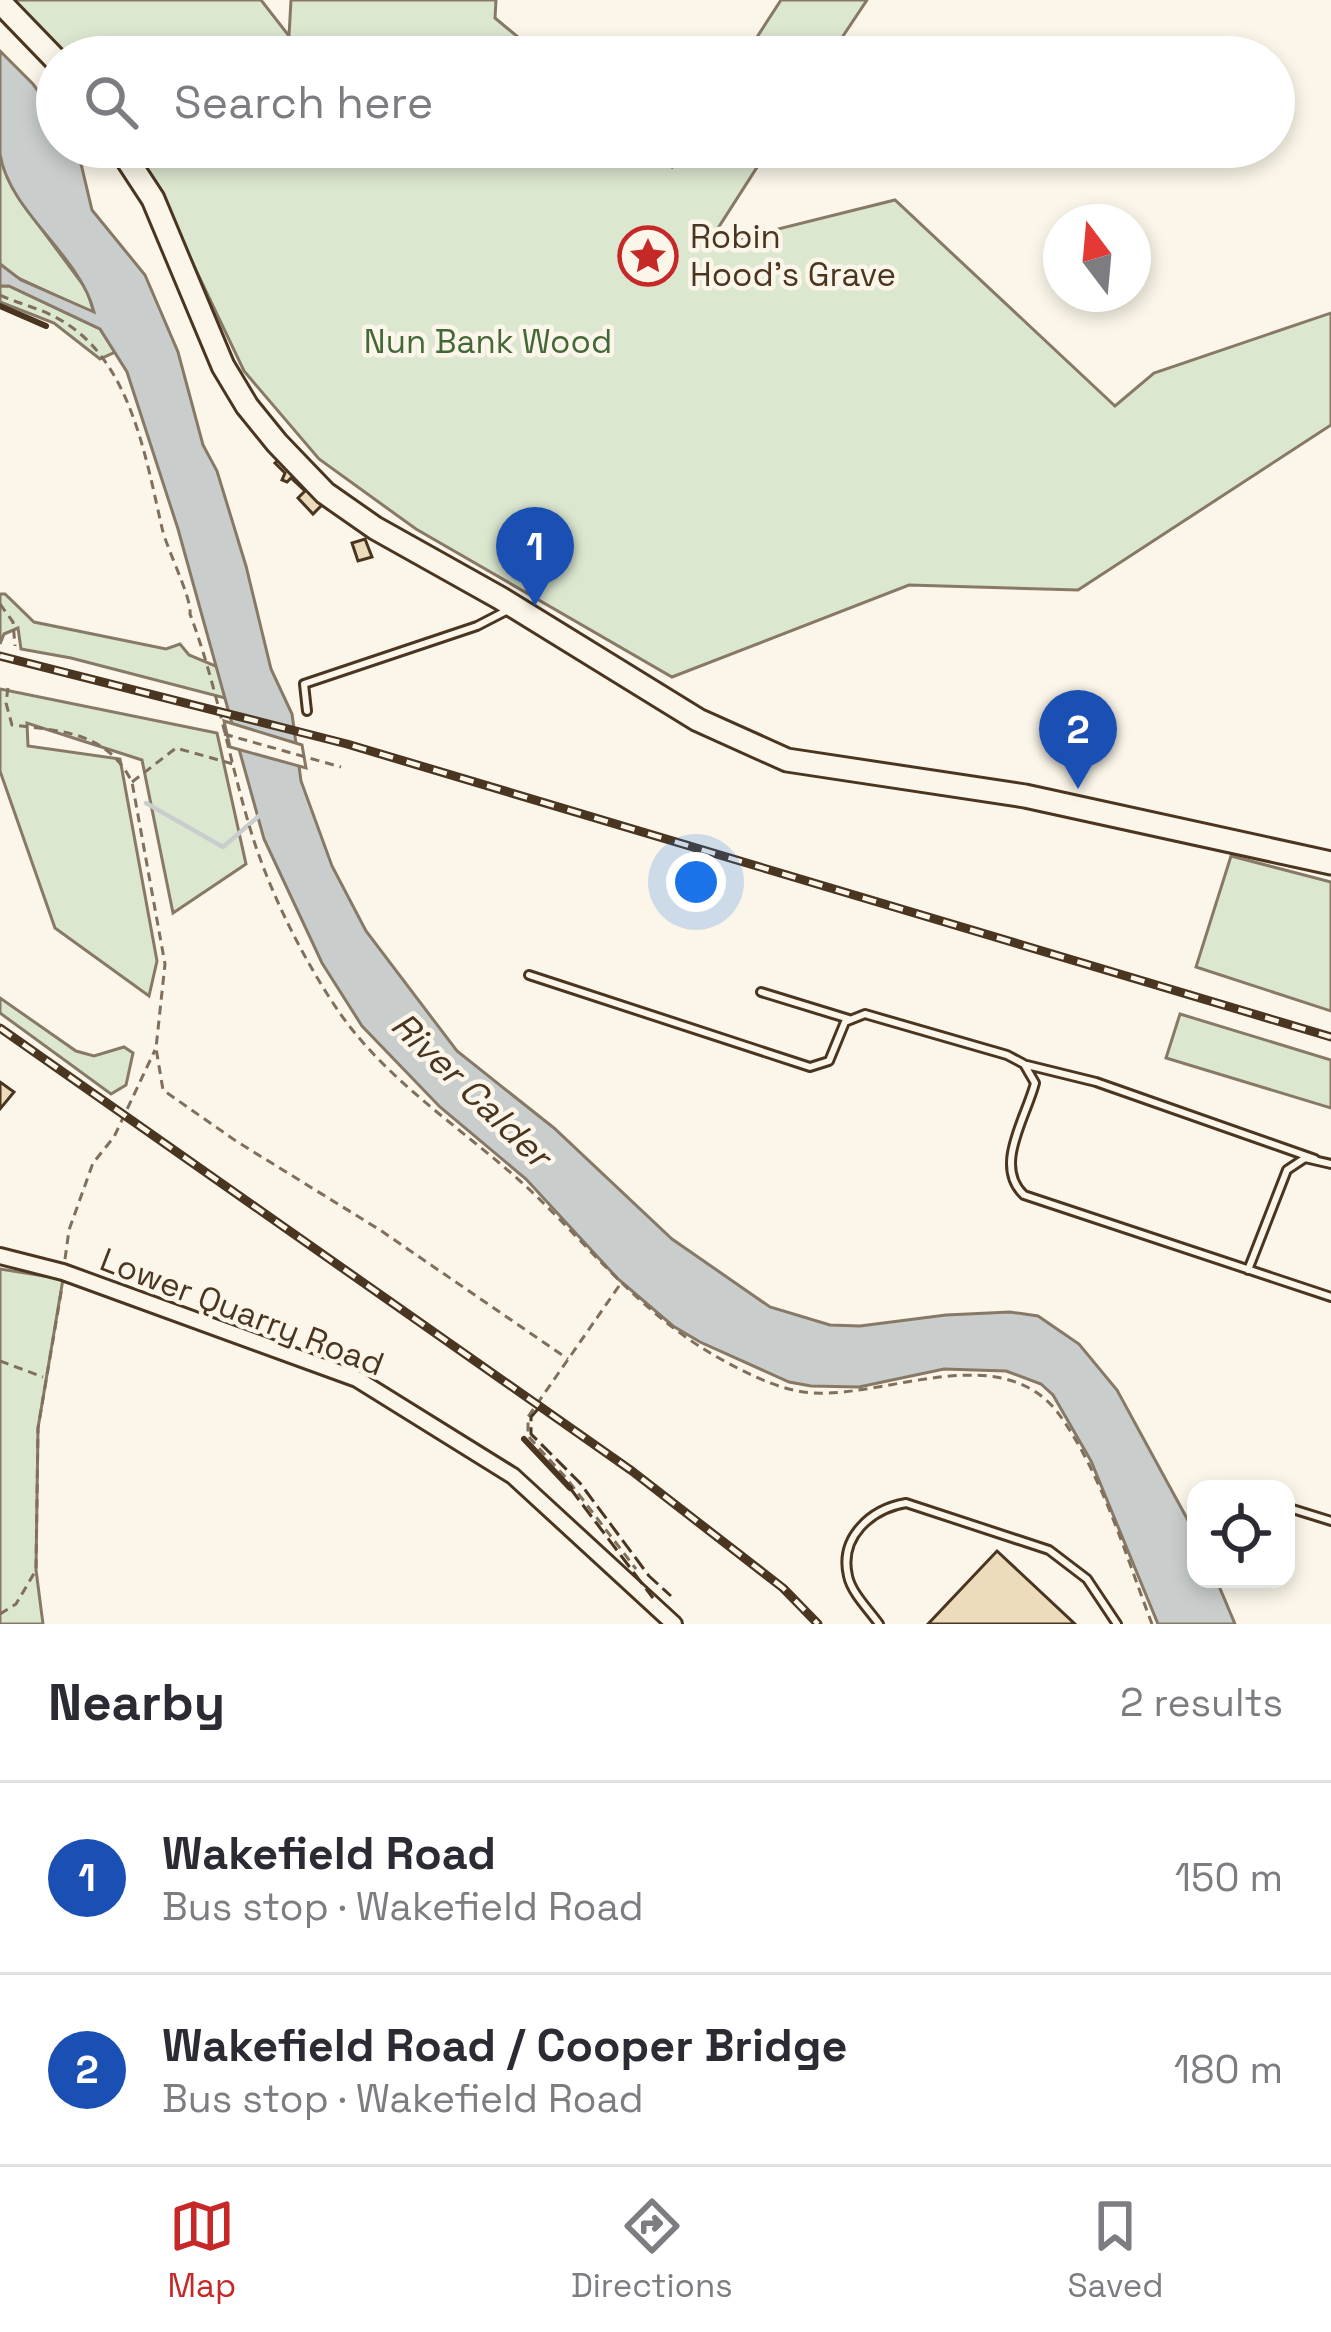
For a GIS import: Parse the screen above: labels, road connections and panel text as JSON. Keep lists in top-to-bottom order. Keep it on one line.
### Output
{"streets":{"street":["Lower Quarry Road"]},"water":["River Calder"],"parks":["Nun Bank Wood"],"places":{"place":["Robin Hood's Grave"]},"north":"top","page":{"search":"Search here","pins":["1","2"],"heading":["Nearby","2 results"],"list":[{"mark":"1","name":"Wakefield Road","note":"Bus stop · Wakefield Road","value":"150 m"},{"mark":"2","name":"Wakefield Road / Cooper Bridge","note":"Bus stop · Wakefield Road","value":"180 m"}],"nav":["Map","Directions","Saved"]}}
